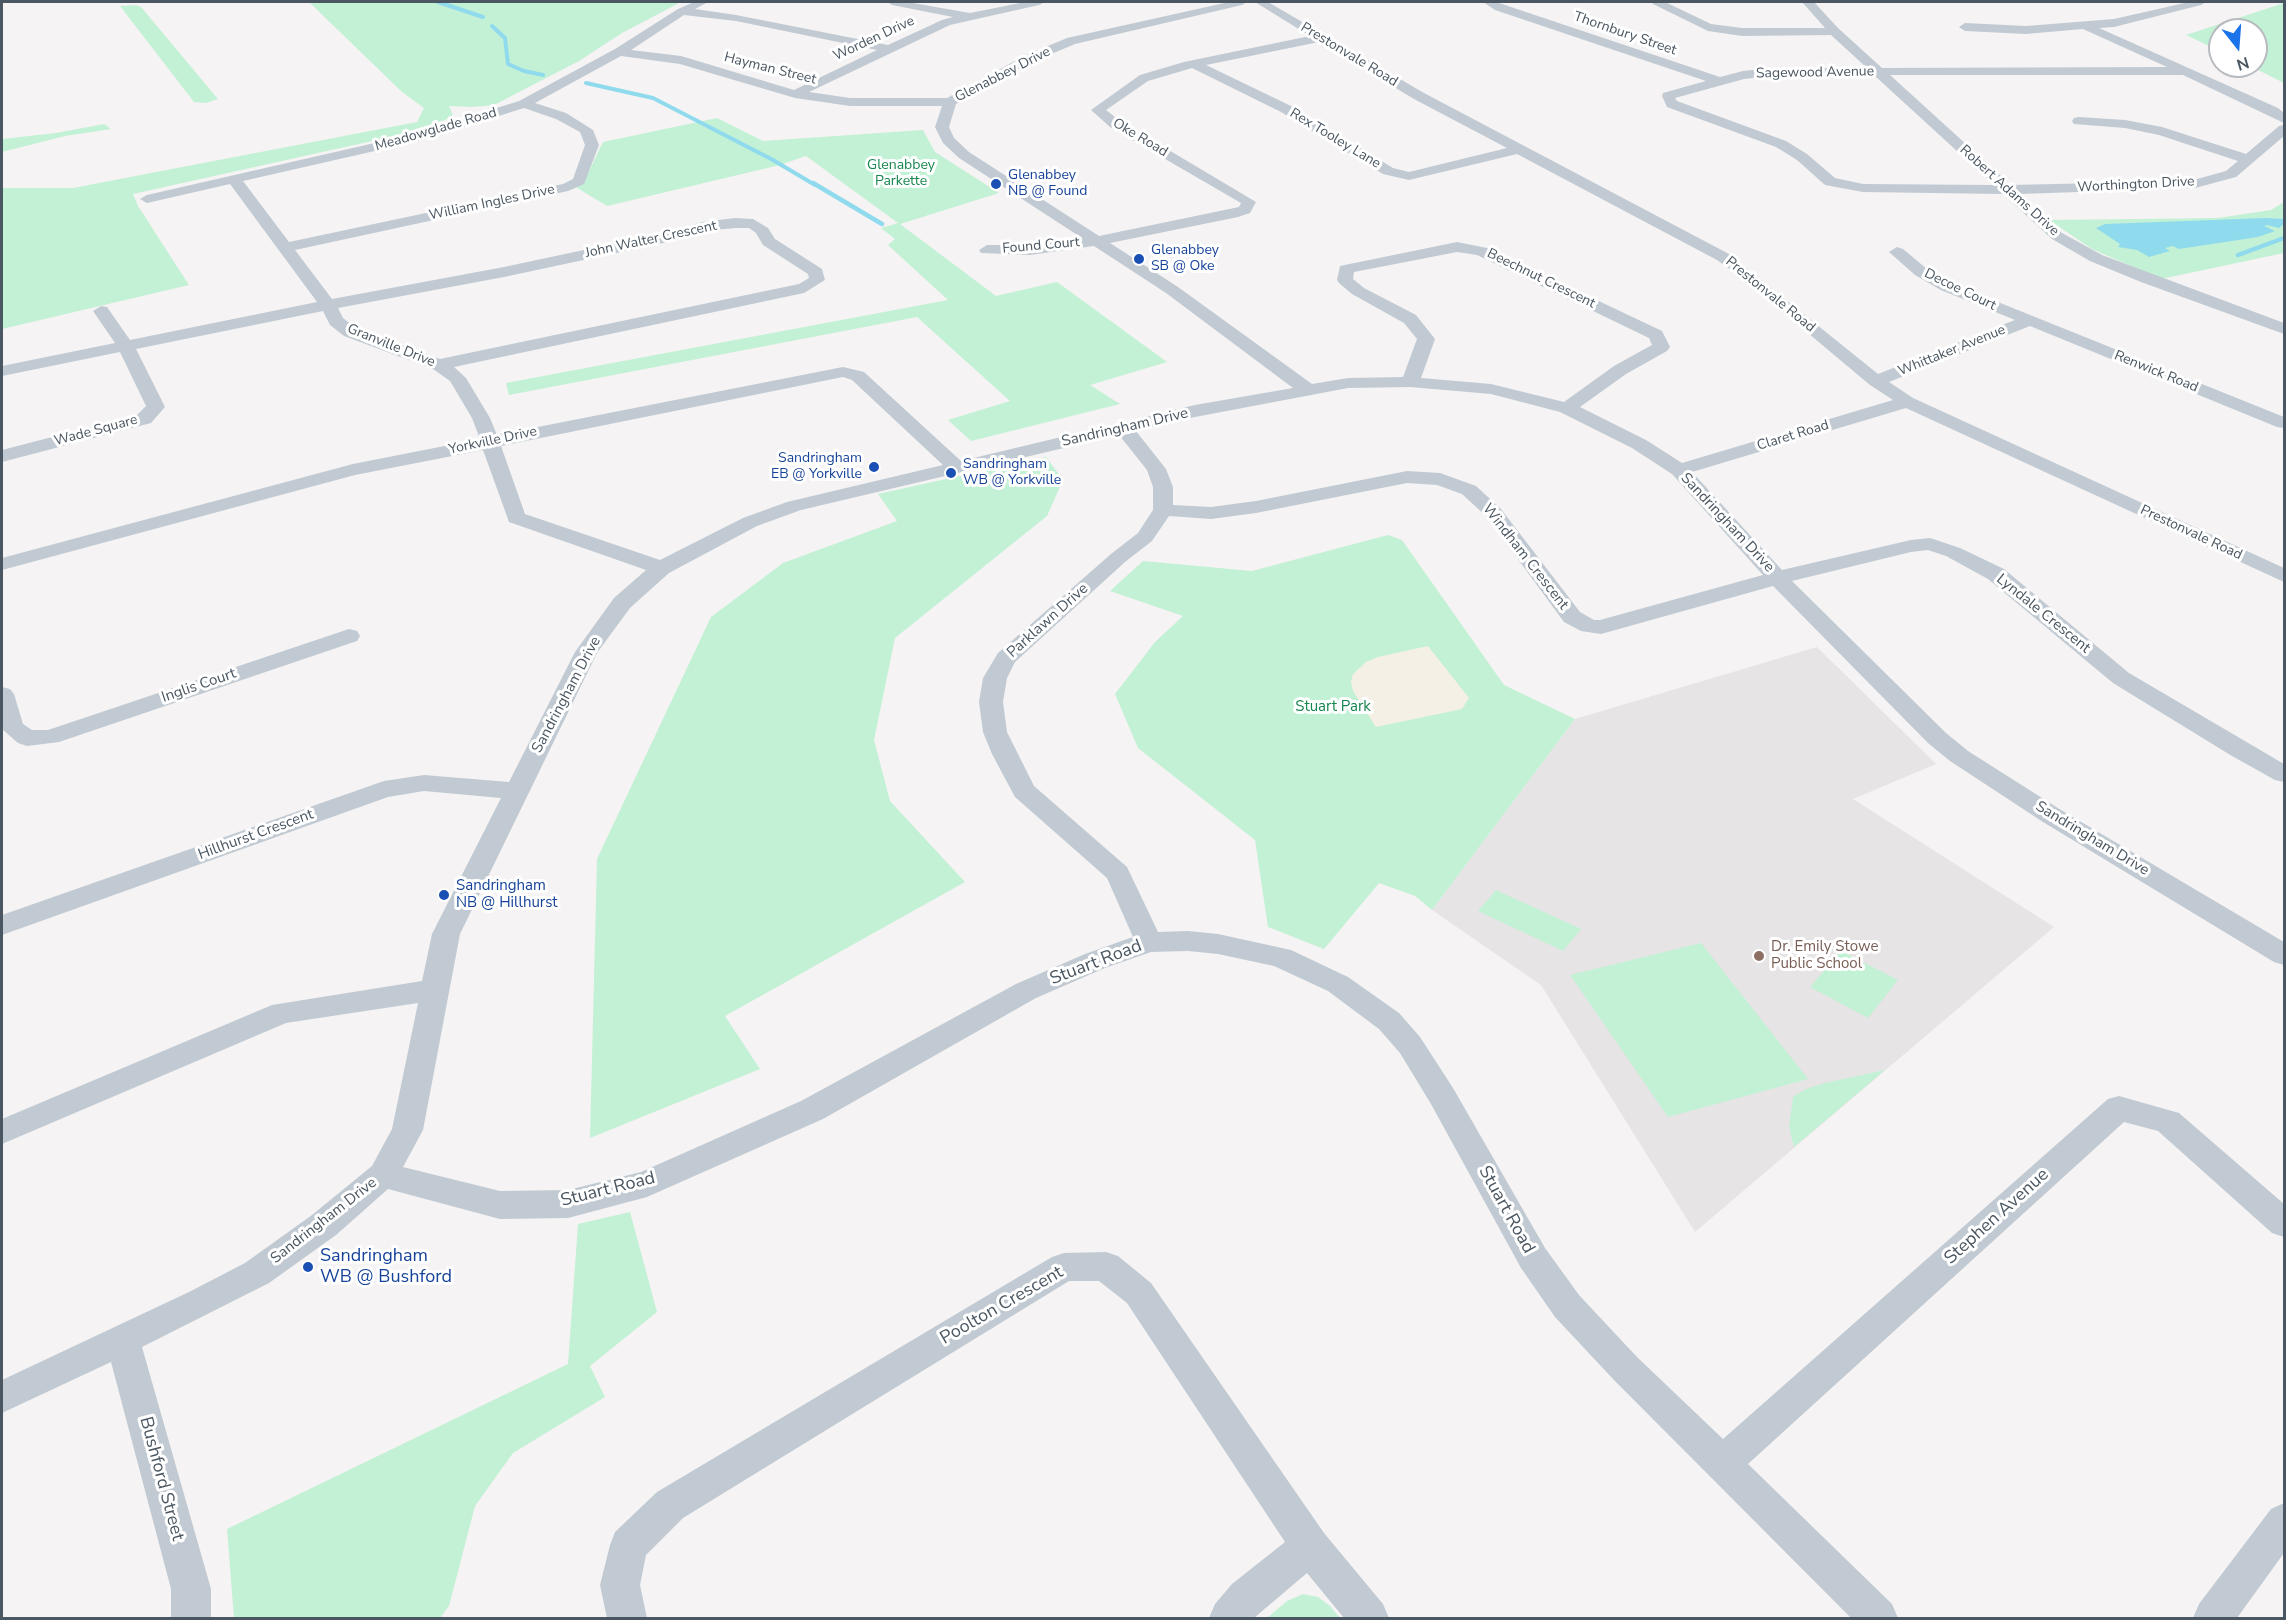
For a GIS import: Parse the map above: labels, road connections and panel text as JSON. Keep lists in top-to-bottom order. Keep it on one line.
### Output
{"streets":{"street":["Thornbury Street","Worden Drive","Prestonvale Road","Hayman Street","Sagewood Avenue","Glenabbey Drive","Meadowglade Road","Oke Road","Rex Tooley Lane","Worthington Drive","Robert Adams Drive","William Ingles Drive","John Walter Crescent","Found Court","Beechnut Crescent","Decoe Court","Granville Drive","Whittaker Avenue","Renwick Road","Sandringham Drive","Wade Square","Claret Road","Yorkville Drive","Windham Crescent","Lyndale Crescent","Parklawn Drive","Inglis Court","Hillhurst Crescent","Stuart Road","Stephen Avenue","Poolton Crescent","Bushford Street"]},"crossings":[["Thornbury Street","Sagewood Avenue"],["Worden Drive","Hayman Street"],["Prestonvale Road","Oke Road"],["Prestonvale Road","Rex Tooley Lane"],["Prestonvale Road","Whittaker Avenue"],["Prestonvale Road","Claret Road"],["Hayman Street","Glenabbey Drive"],["Hayman Street","Meadowglade Road"],["Sagewood Avenue","Worthington Drive"],["Sagewood Avenue","Robert Adams Drive"],["Glenabbey Drive","Oke Road"],["Glenabbey Drive","Found Court"],["Glenabbey Drive","Sandringham Drive"],["Meadowglade Road","William Ingles Drive"],["Meadowglade Road","Granville Drive"],["Oke Road","Rex Tooley Lane"],["Oke Road","Found Court"],["Worthington Drive","Robert Adams Drive"],["William Ingles Drive","Granville Drive"],["John Walter Crescent","Granville Drive"],["Beechnut Crescent","Sandringham Drive"],["Decoe Court","Whittaker Avenue"],["Decoe Court","Renwick Road"],["Granville Drive","Sandringham Drive"],["Granville Drive","Yorkville Drive"],["Whittaker Avenue","Renwick Road"],["Sandringham Drive","Claret Road"],["Sandringham Drive","Yorkville Drive"],["Sandringham Drive","Windham Crescent"],["Sandringham Drive","Lyndale Crescent"],["Sandringham Drive","Hillhurst Crescent"],["Sandringham Drive","Stuart Road"],["Sandringham Drive","Bushford Street"],["Windham Crescent","Lyndale Crescent"],["Windham Crescent","Parklawn Drive"],["Parklawn Drive","Stuart Road"],["Stuart Road","Stephen Avenue"]],"parks":["Glenabbey Parkette","Stuart Park"],"places":["Glenabbey NB @ Found","Glenabbey SB @ Oke","Sandringham EB @ Yorkville","Sandringham WB @ Yorkville","Sandringham NB @ Hillhurst","Dr. Emily Stowe Public School","Sandringham WB @ Bushford"],"north":"bottom"}
